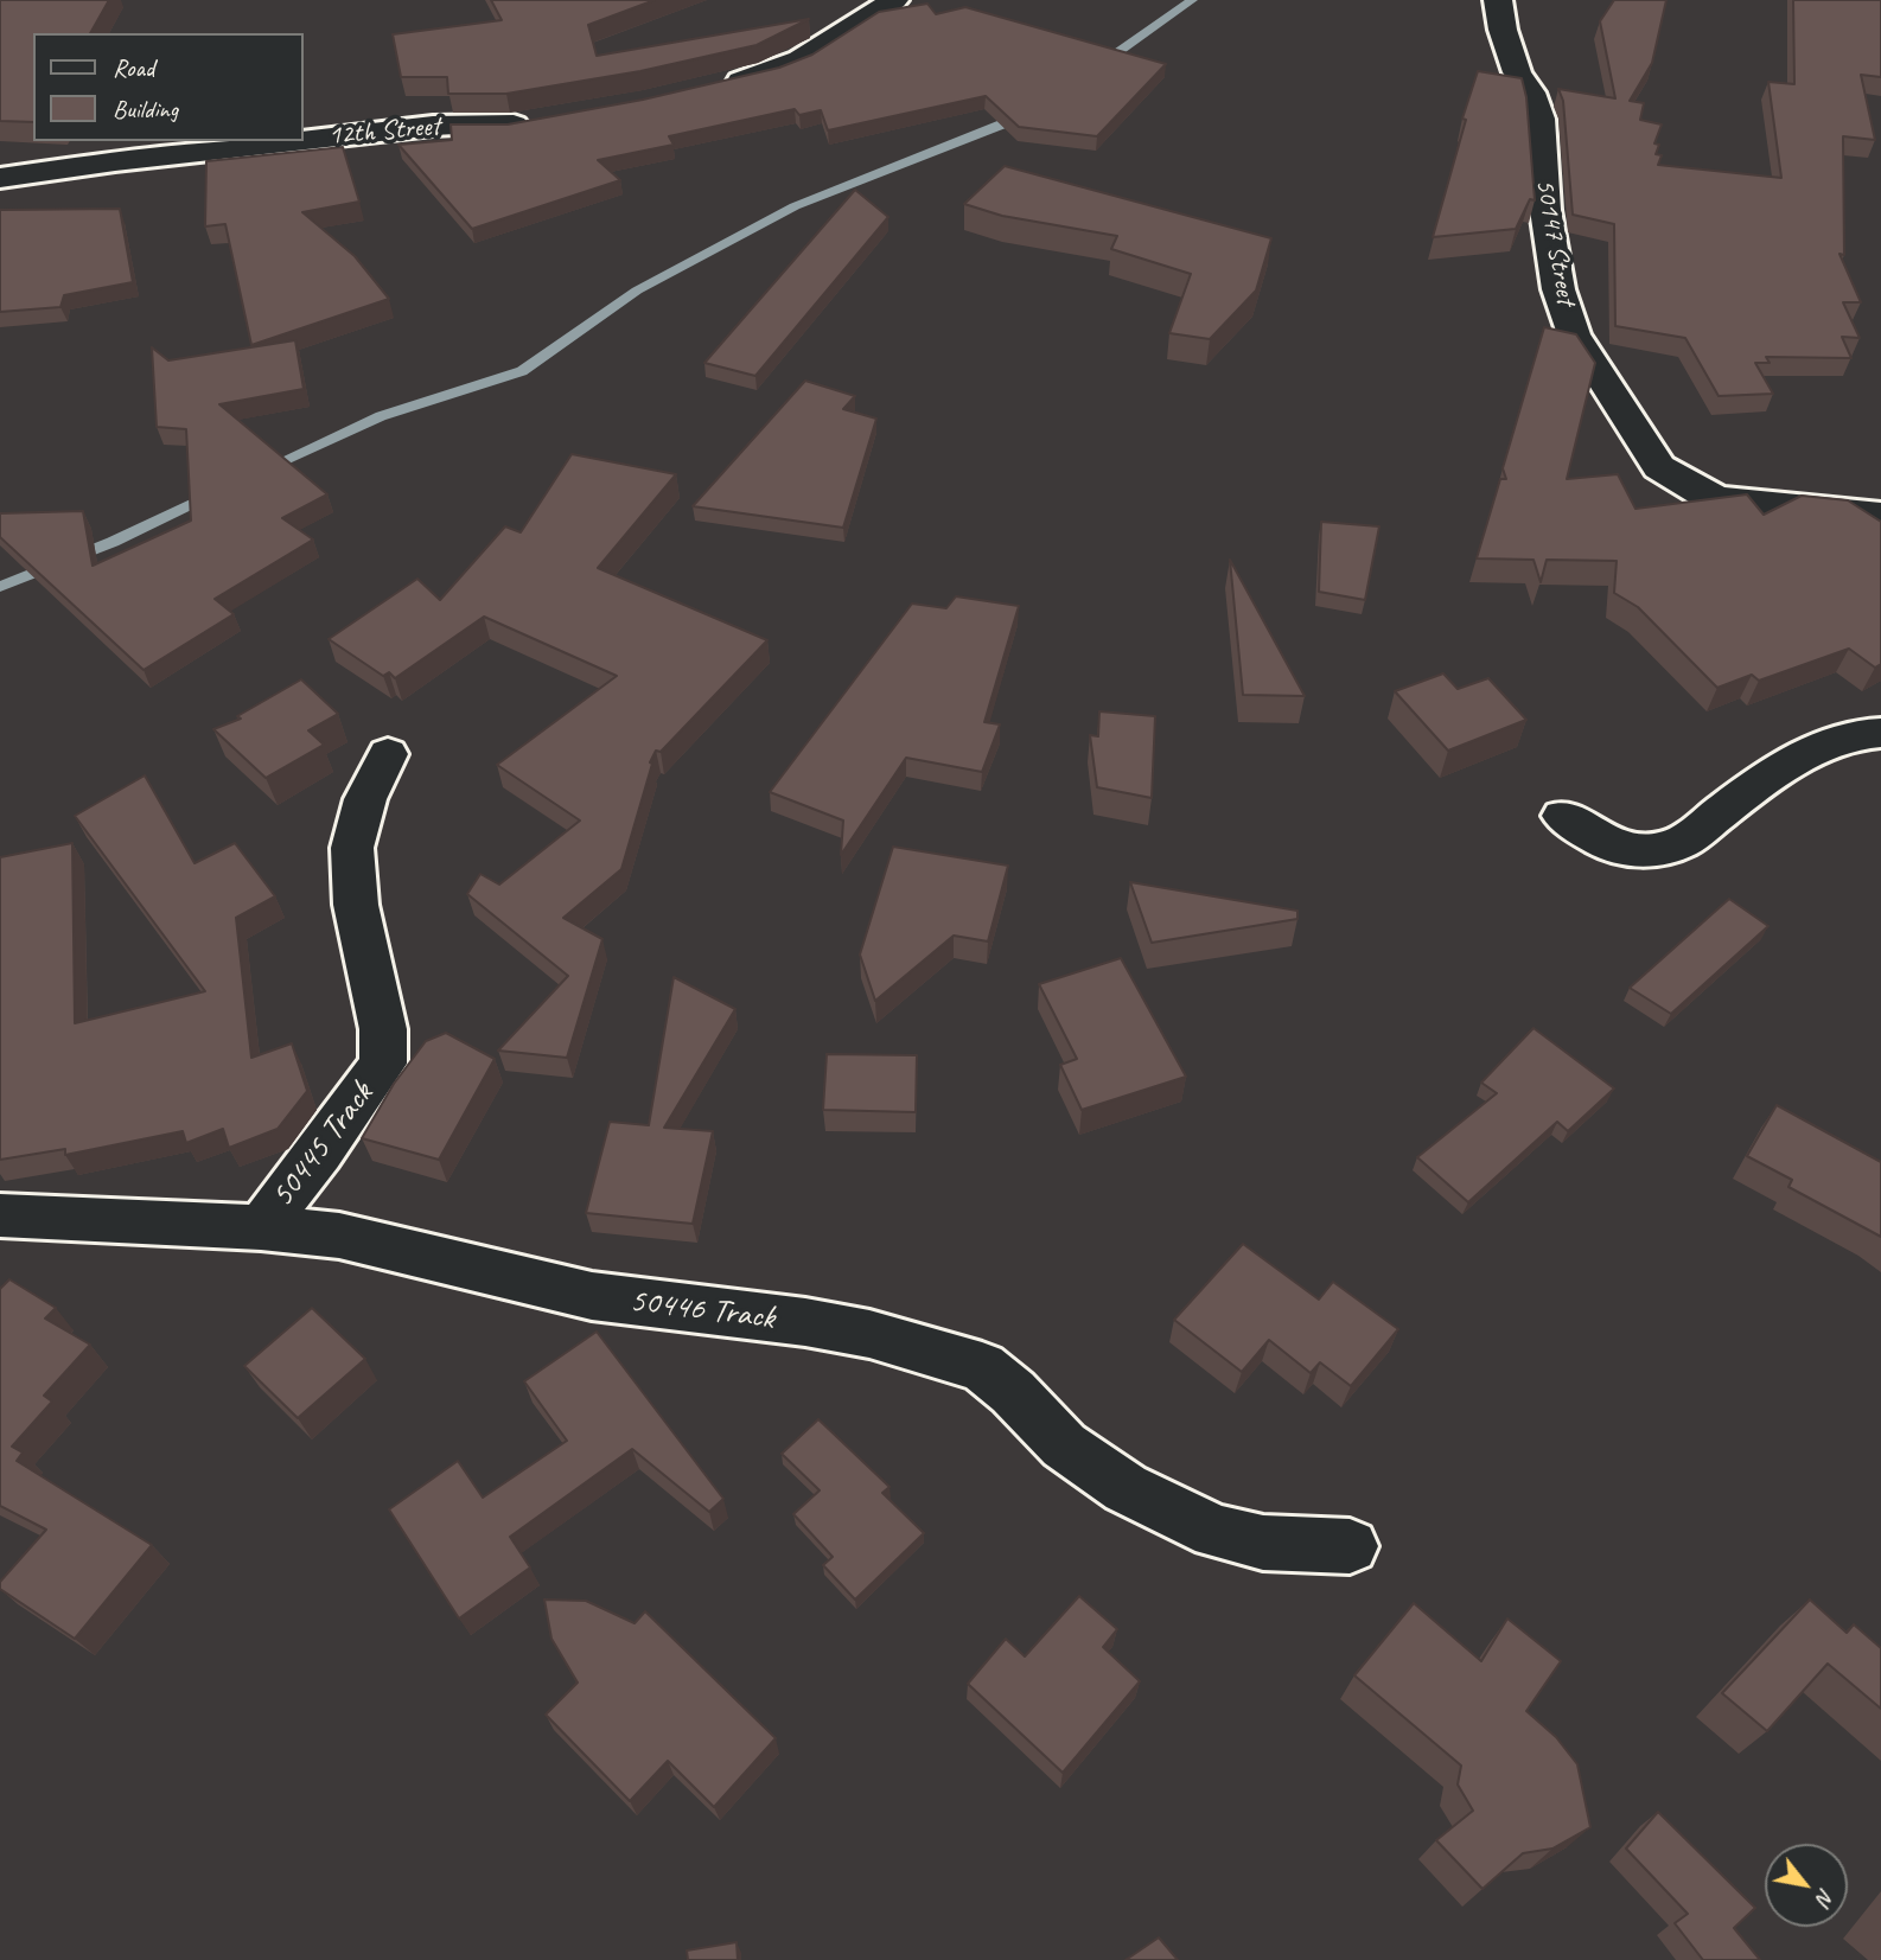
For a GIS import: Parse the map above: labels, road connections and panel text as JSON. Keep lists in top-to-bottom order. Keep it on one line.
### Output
{"streets":{"street":["12th Street","50147 Street","50445 Track","50446 Track"]},"crossings":[["50445 Track","50446 Track"]],"legend":["Road","Building"],"north":"bottom right"}
